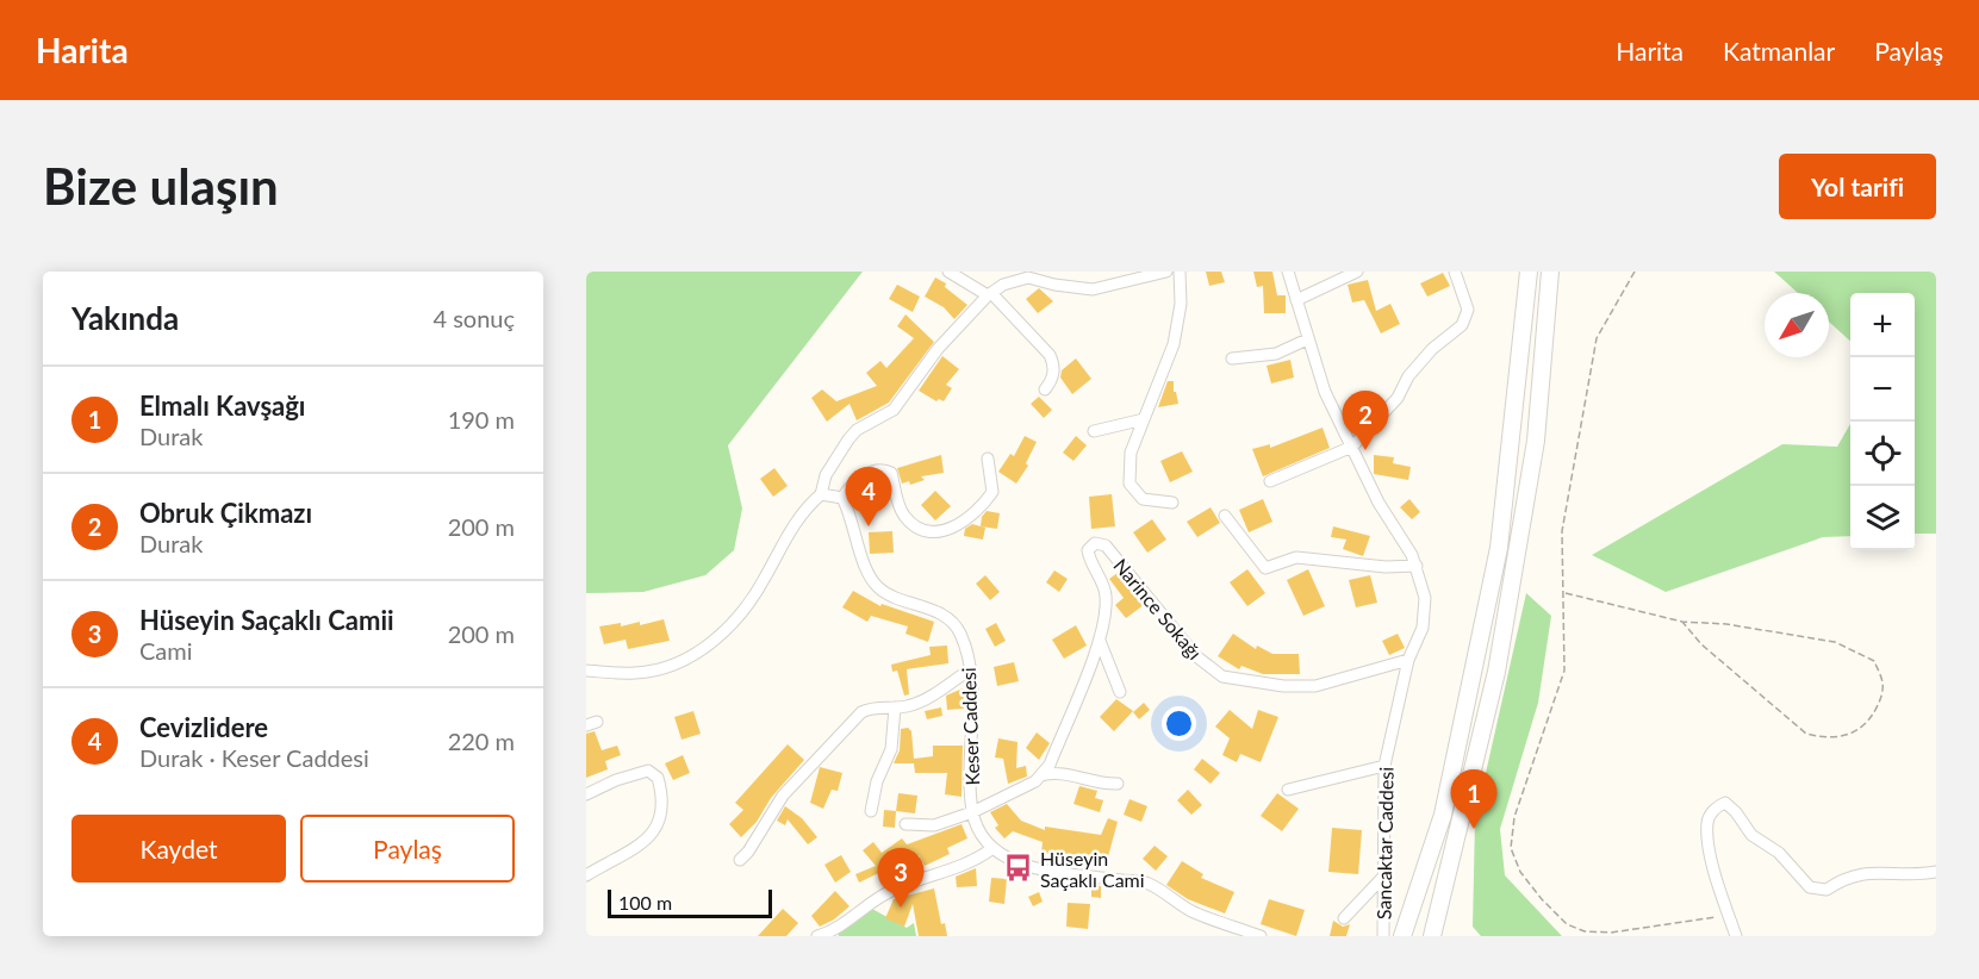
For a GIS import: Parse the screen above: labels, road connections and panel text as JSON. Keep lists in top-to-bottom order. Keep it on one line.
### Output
{"streets":{"street":["Narince Sokağı","Keser Caddesi","Sancaktar Caddesi"]},"crossings":[["Narince Sokağı","Sancaktar Caddesi"]],"places":{"bus stop":["Hüseyin Saçaklı Cami"]},"scale_bar":"100 m","north":"bottom left","page":{"header":"Harita","nav":["Harita","Katmanlar","Paylaş"],"buttons":["Yol tarifi",["Kaydet","Paylaş"]],"title":"Bize ulaşın","heading":["Yakında","4 sonuç"],"map_buttons":["+","−"],"list":[{"mark":"1","name":"Elmalı Kavşağı","note":"Durak","value":"190 m"},{"mark":"2","name":"Obruk Çikmazı","note":"Durak","value":"200 m"},{"mark":"3","name":"Hüseyin Saçaklı Camii","note":"Cami","value":"200 m"},{"mark":"4","name":"Cevizlidere","note":"Durak · Keser Caddesi","value":"220 m"}],"pins":["2","4","1","3"],"scale":"100 m"}}
